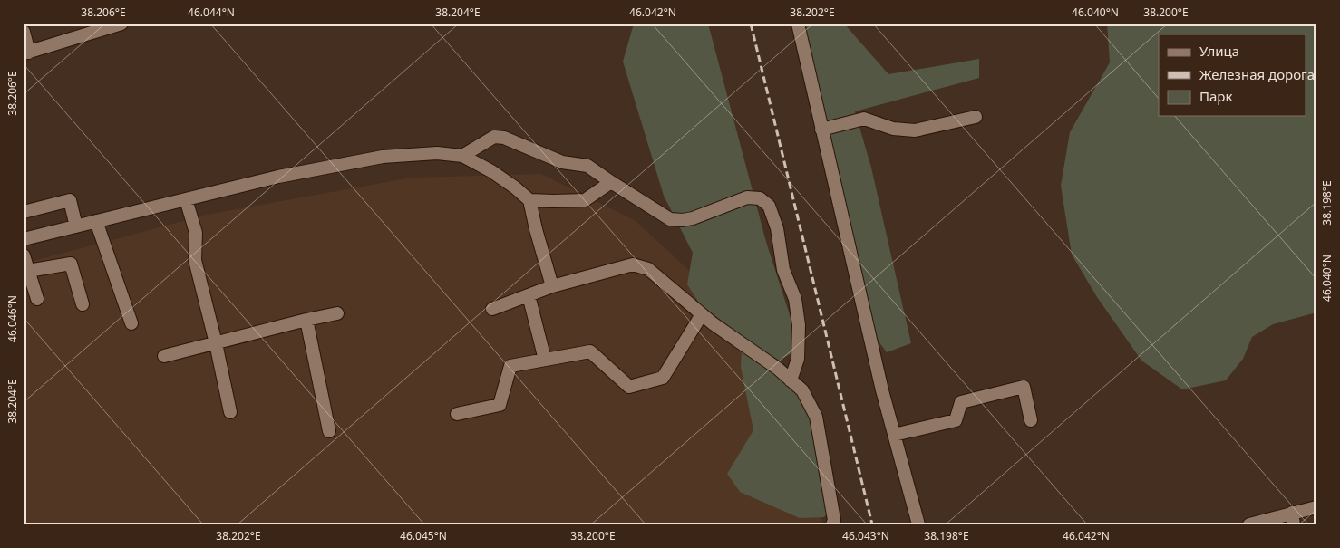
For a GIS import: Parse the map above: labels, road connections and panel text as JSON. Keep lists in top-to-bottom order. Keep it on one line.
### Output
{"legend":["Улица","Железная дорога","Парк"],"coordinates":["38.206°E","46.044°N","38.204°E","46.042°N","38.202°E","46.040°N","38.200°E","38.198°E","46.046°N","46.045°N","46.043°N"]}
